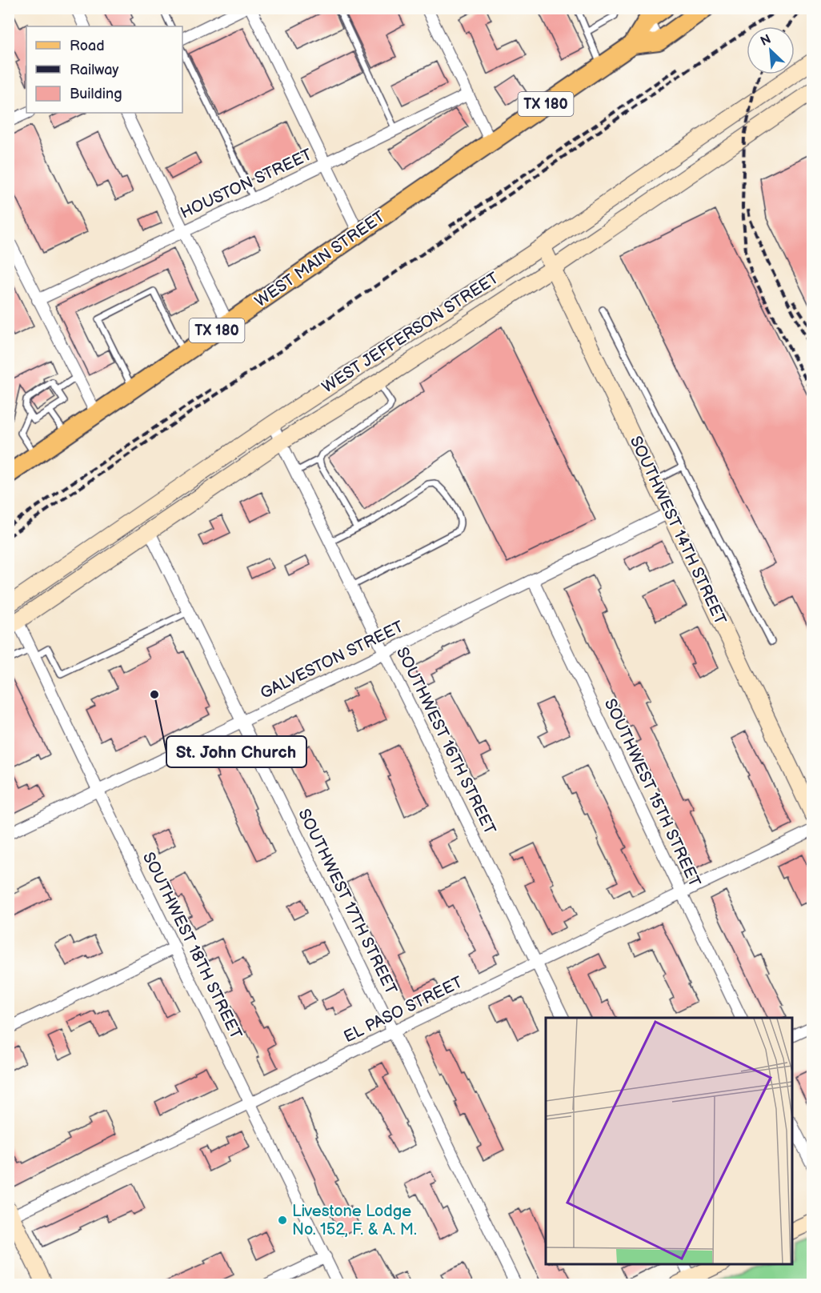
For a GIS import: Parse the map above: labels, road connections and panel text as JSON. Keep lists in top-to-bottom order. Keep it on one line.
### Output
{"streets":{"main road":["TX 180","WEST MAIN STREET","WEST JEFFERSON STREET","SOUTHWEST 14TH STREET"],"street":["HOUSTON STREET","GALVESTON STREET","SOUTHWEST 16TH STREET","SOUTHWEST 15TH STREET","SOUTHWEST 17TH STREET","SOUTHWEST 18TH STREET","EL PASO STREET"]},"crossings":[["WEST JEFFERSON STREET","SOUTHWEST 14TH STREET"],["WEST JEFFERSON STREET","SOUTHWEST 16TH STREET"],["WEST JEFFERSON STREET","SOUTHWEST 17TH STREET"],["WEST JEFFERSON STREET","SOUTHWEST 18TH STREET"],["SOUTHWEST 14TH STREET","GALVESTON STREET"],["GALVESTON STREET","SOUTHWEST 16TH STREET"],["GALVESTON STREET","SOUTHWEST 15TH STREET"],["GALVESTON STREET","SOUTHWEST 17TH STREET"],["GALVESTON STREET","SOUTHWEST 18TH STREET"],["SOUTHWEST 16TH STREET","EL PASO STREET"],["SOUTHWEST 15TH STREET","EL PASO STREET"],["SOUTHWEST 17TH STREET","EL PASO STREET"],["SOUTHWEST 18TH STREET","EL PASO STREET"]],"places":["St. John Church","Livestone Lodge No. 152, F. & A. M."],"legend":["Road","Railway","Building"],"north":"top left"}
